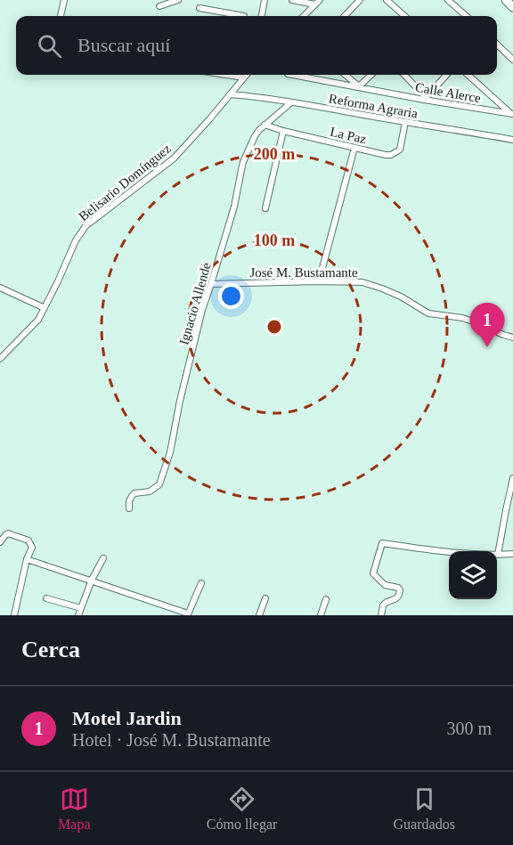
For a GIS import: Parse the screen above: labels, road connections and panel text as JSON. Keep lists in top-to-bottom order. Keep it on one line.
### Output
{"streets":{"street":["Calle Alerce","Reforma Agraria","La Paz","Belisario Domínguez","José M. Bustamante","Ignacio Allende"]},"crossings":[["Reforma Agraria","La Paz"],["Reforma Agraria","Belisario Domínguez"],["Reforma Agraria","Ignacio Allende"],["La Paz","Ignacio Allende"],["José M. Bustamante","Ignacio Allende"]],"page":{"search":"Buscar aquí","pins":"1","heading":"Cerca","list":[{"mark":"1","name":"Motel Jardin","note":"Hotel · José M. Bustamante","value":"300 m"}],"nav":["Mapa","Cómo llegar","Guardados"]},"rings":["200 m","100 m"]}
